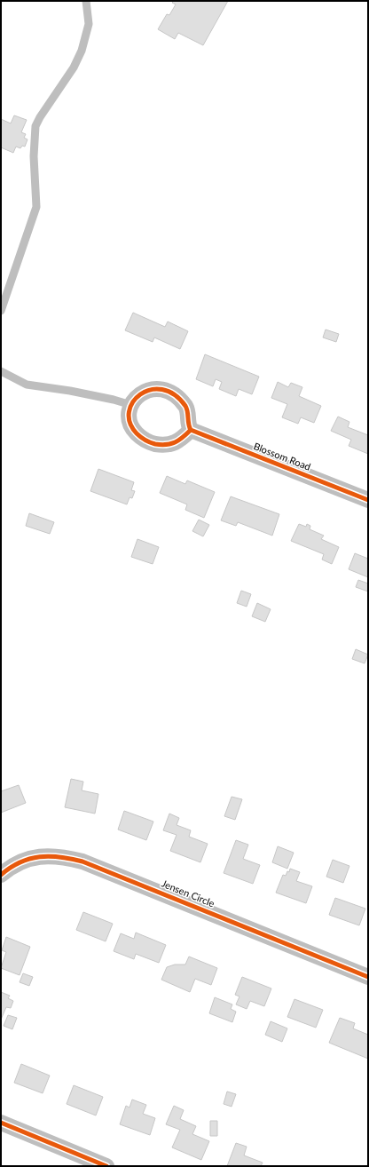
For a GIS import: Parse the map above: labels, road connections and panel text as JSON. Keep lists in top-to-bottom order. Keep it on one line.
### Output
{"streets":{"street":["Blossom Road","Jensen Circle"]}}
